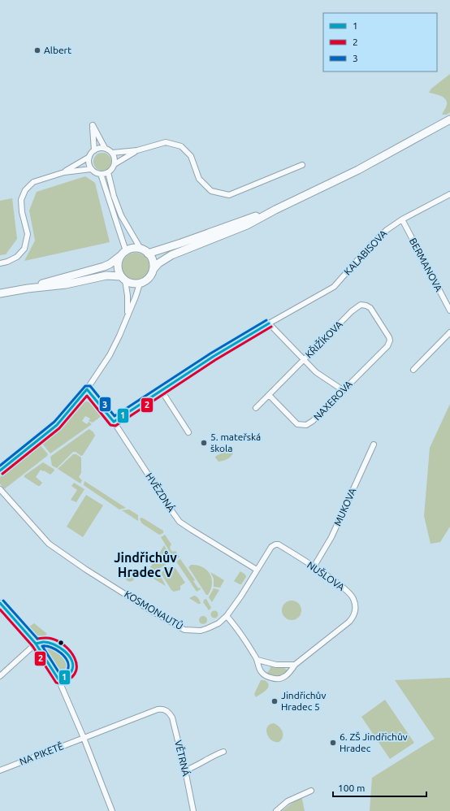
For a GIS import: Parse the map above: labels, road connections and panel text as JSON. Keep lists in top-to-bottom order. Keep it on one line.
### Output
{"streets":{"street":["KALABISOVA","BERMANOVA","KŘIŽÍKOVA","NAXEROVA","HVĚZDNÁ","MUKOVA","NUŠLOVA","KOSMONAUTŮ","NA PIKETĚ","VĚTRNÁ"]},"crossings":[["KALABISOVA","BERMANOVA"],["KŘIŽÍKOVA","NAXEROVA"],["HVĚZDNÁ","NUŠLOVA"],["HVĚZDNÁ","KOSMONAUTŮ"],["MUKOVA","NUŠLOVA"],["NUŠLOVA","KOSMONAUTŮ"],["NA PIKETĚ","VĚTRNÁ"]],"districts":["Jindřichův Hradec V"],"places":["Albert","5. mateřská škola","Jindřichův Hradec 5","6. ZŠ Jindřichův Hradec"],"lines":["transit line 3","transit line 1","transit line 2"],"legend":["1","2","3"],"scale_bar":"100 m"}
